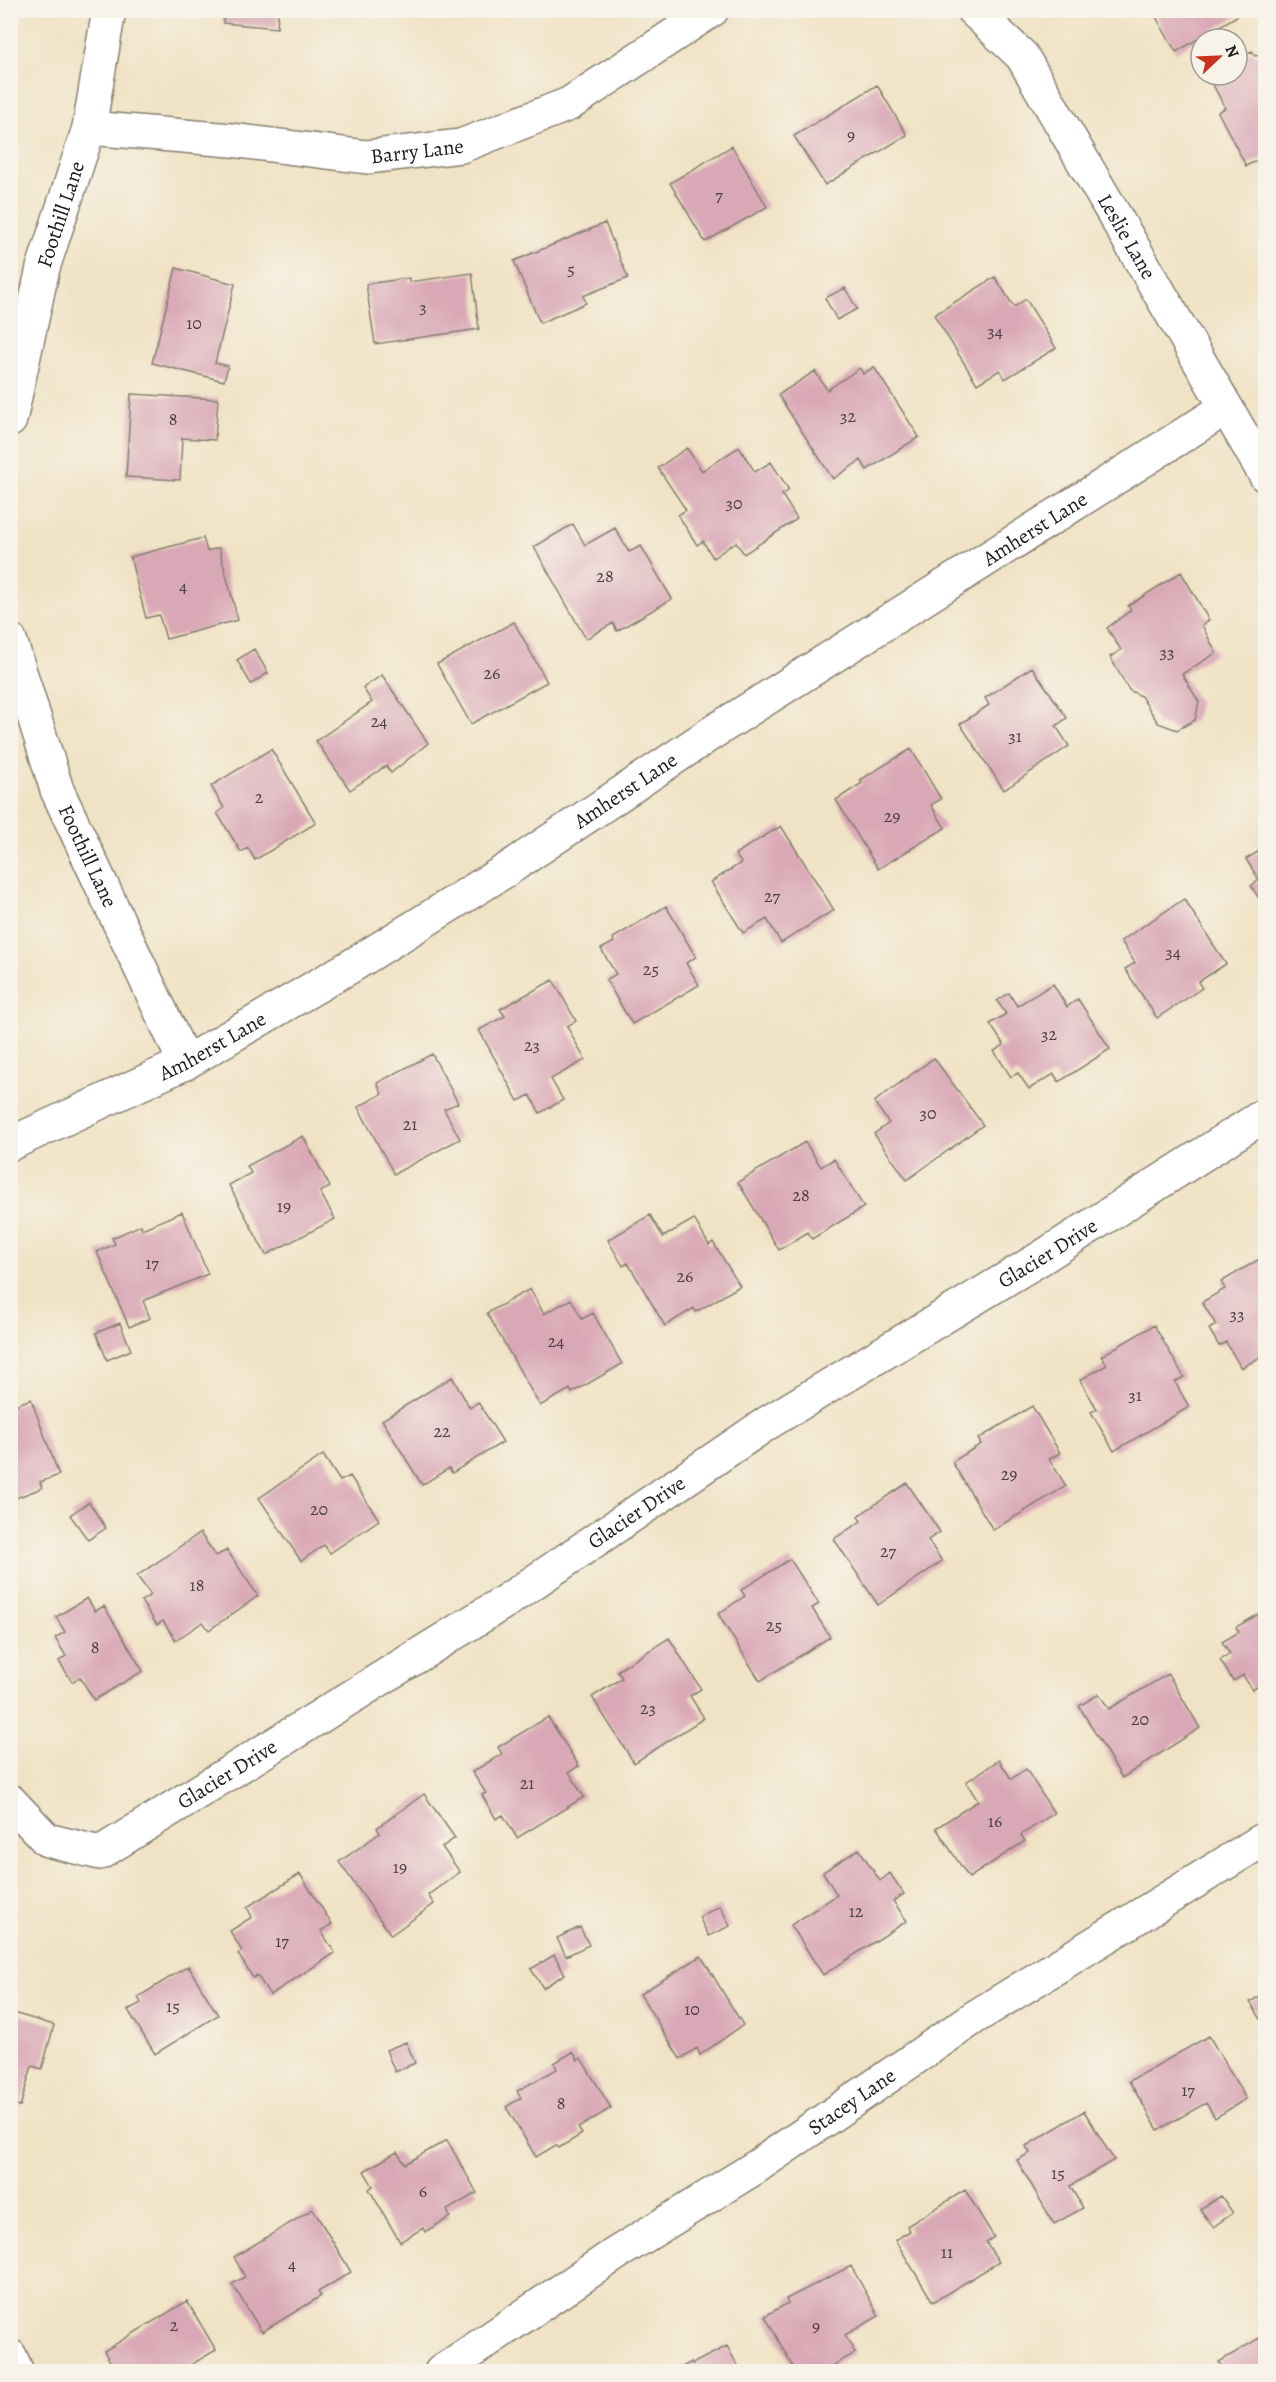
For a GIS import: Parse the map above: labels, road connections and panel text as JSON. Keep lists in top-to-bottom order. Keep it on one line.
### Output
{"streets":{"street":["Barry Lane","Foothill Lane","Leslie Lane","Amherst Lane","Glacier Drive","Stacey Lane"]},"crossings":[["Barry Lane","Foothill Lane"],["Foothill Lane","Amherst Lane"],["Leslie Lane","Amherst Lane"]],"house_numbers":["9","7","5","3","10","34","32","8","30","28","4","33","26","24","31","2","29","27","34","25","32","23","30","21","28","19","17","26","33","24","31","22","29","20","27","18","25","8","23","20","21","16","19","12","17","15","10","17","8","15","6","11","4","2","9"],"north":"top right"}
